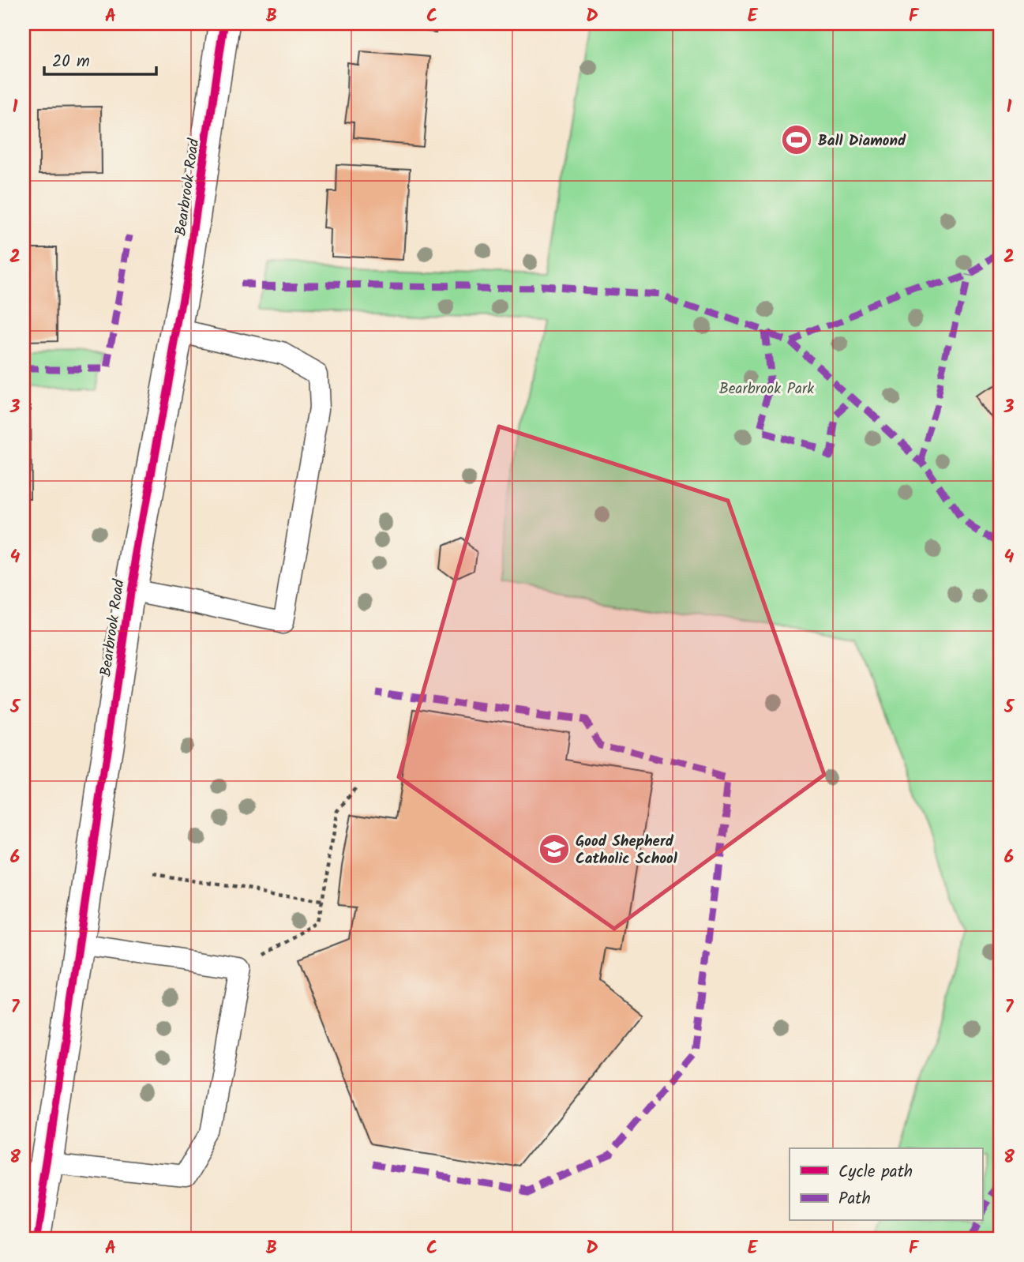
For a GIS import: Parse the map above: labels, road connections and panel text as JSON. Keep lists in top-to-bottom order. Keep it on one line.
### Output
{"streets":{"street":["Bearbrook Road"]},"parks":["Bearbrook Park"],"places":{"sports":["Ball Diamond"],"school or university":["Good Shepherd Catholic School"]},"legend":["Cycle path","Path"],"scale_bar":"20 m","grid":{"columns":["A","B","C","D","E","F"],"rows":["1","2","3","4","5","6","7","8"]}}
